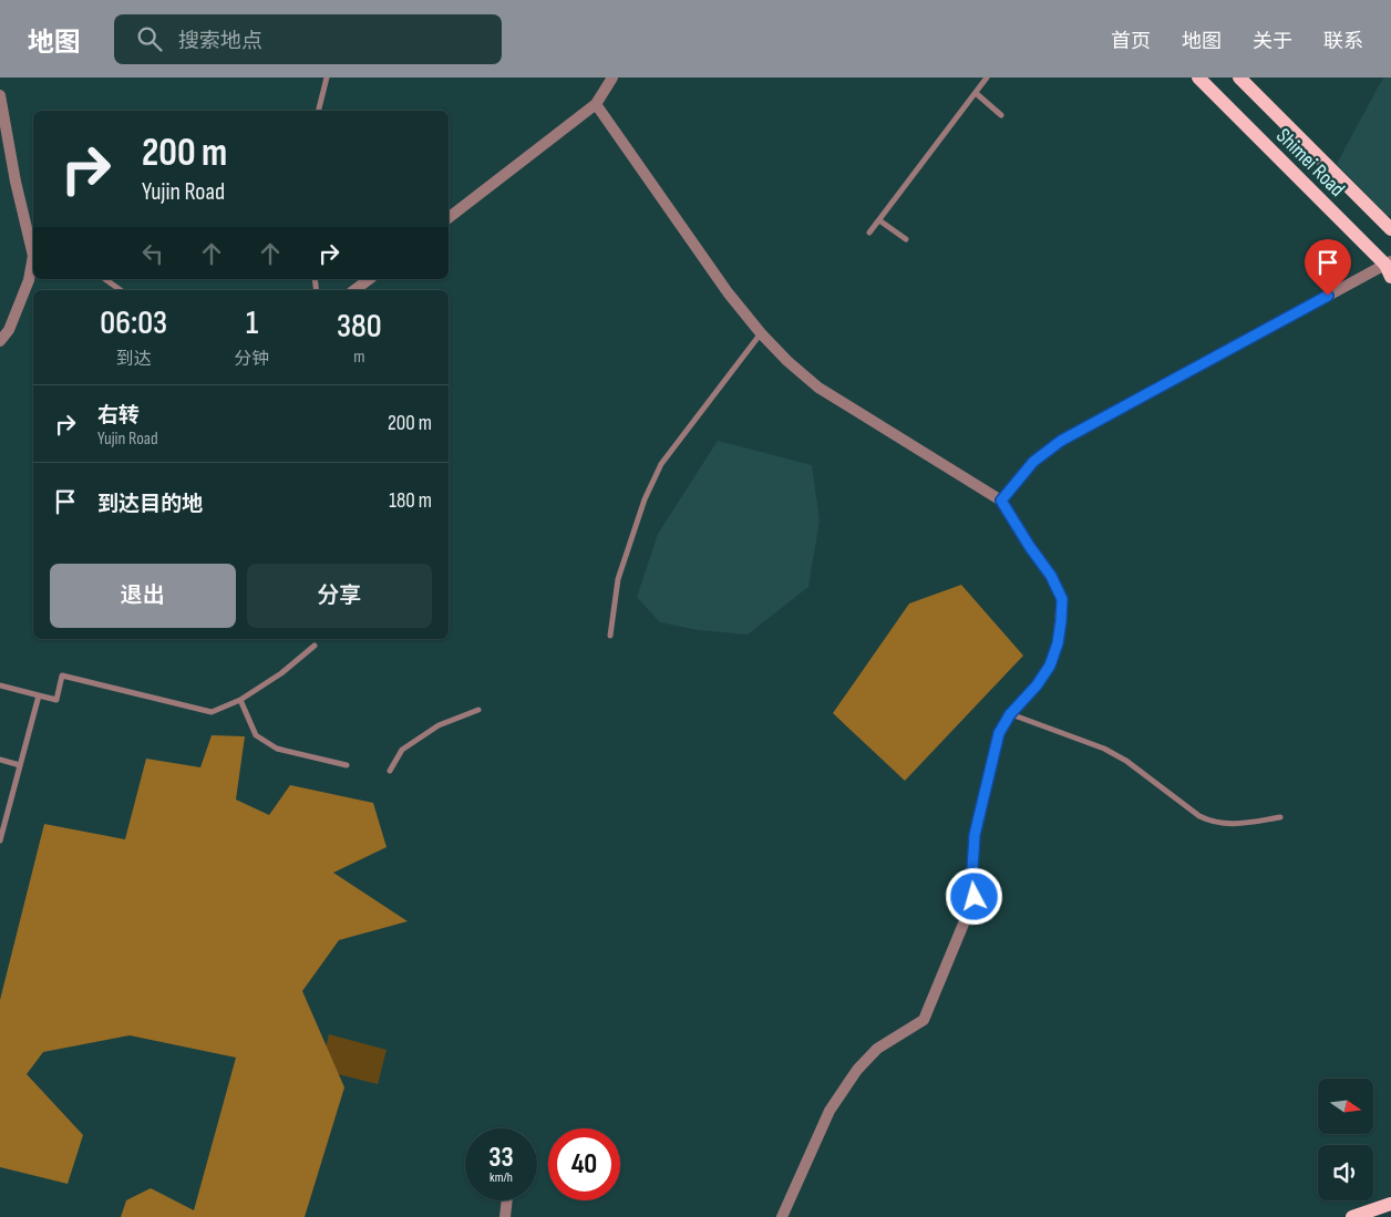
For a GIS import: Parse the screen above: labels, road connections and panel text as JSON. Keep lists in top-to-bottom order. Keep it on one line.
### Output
{"streets":{"main road":["Shimei Road"]},"north":"right","page":{"header":"地图","search":"搜索地点","nav":["首页","地图","关于","联系"],"turn":["200 m","Yujin Road"],"eta":["06:03","到达","1","分钟","380","m"],"list":[{"name":"右转","note":"Yujin Road","value":"200 m"},{"name":"到达目的地","value":"180 m"}],"buttons":["退出","分享"],"speed":"33 km/h","limit":"40"}}
